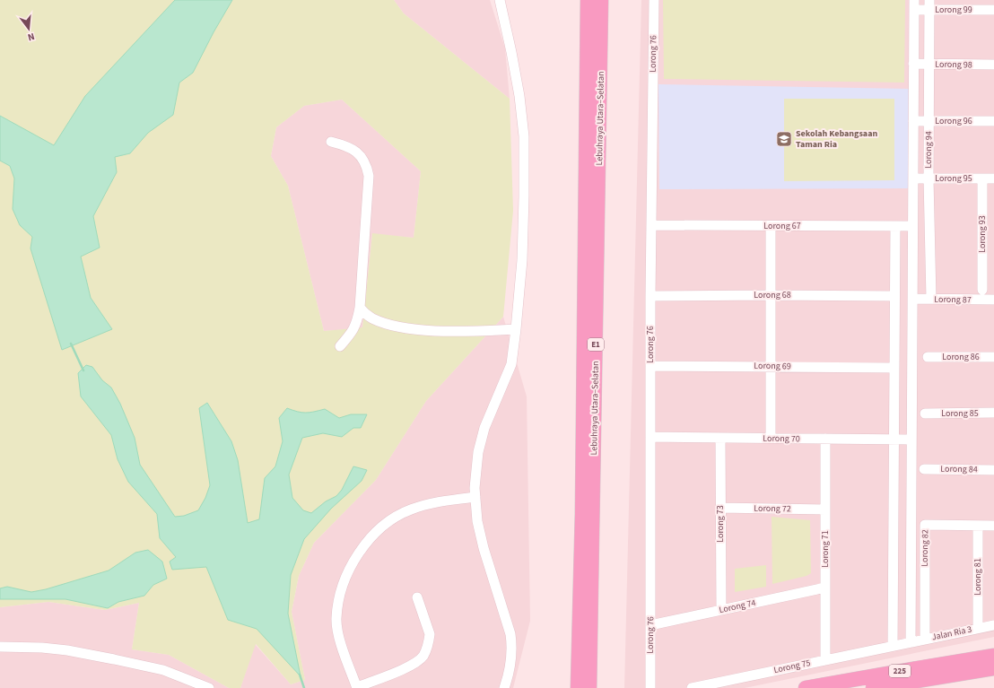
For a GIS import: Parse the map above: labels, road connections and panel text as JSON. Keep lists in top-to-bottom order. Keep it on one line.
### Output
{"streets":{"highway":["Lebuhraya Utara–Selatan","E1","225"],"street":["Lorong 99","Lorong 76","Lorong 98","Lorong 96","Lorong 94","Lorong 95","Lorong 67","Lorong 93","Lorong 68","Lorong 87","Lorong 86","Lorong 69","Lorong 85","Lorong 70","Lorong 84","Lorong 72","Lorong 73","Lorong 82","Lorong 71","Lorong 81","Lorong 74","Jalan Ria 3","Lorong 75"]},"crossings":[["Lorong 99","Lorong 94"],["Lorong 76","Lorong 67"],["Lorong 76","Lorong 68"],["Lorong 76","Lorong 69"],["Lorong 76","Lorong 70"],["Lorong 76","Lorong 74"],["Lorong 98","Lorong 94"],["Lorong 96","Lorong 94"],["Lorong 94","Lorong 95"],["Lorong 94","Lorong 87"],["Lorong 95","Lorong 93"],["Lorong 70","Lorong 73"],["Lorong 70","Lorong 71"],["Lorong 72","Lorong 73"],["Lorong 72","Lorong 71"],["Lorong 73","Lorong 74"],["Lorong 82","Lorong 81"],["Lorong 82","Jalan Ria 3"],["Lorong 71","Lorong 74"],["Lorong 71","Lorong 75"],["Lorong 81","Jalan Ria 3"],["Jalan Ria 3","Lorong 75"]],"places":{"school or university":["Sekolah Kebangsaan Taman Ria"]},"north":"bottom"}
